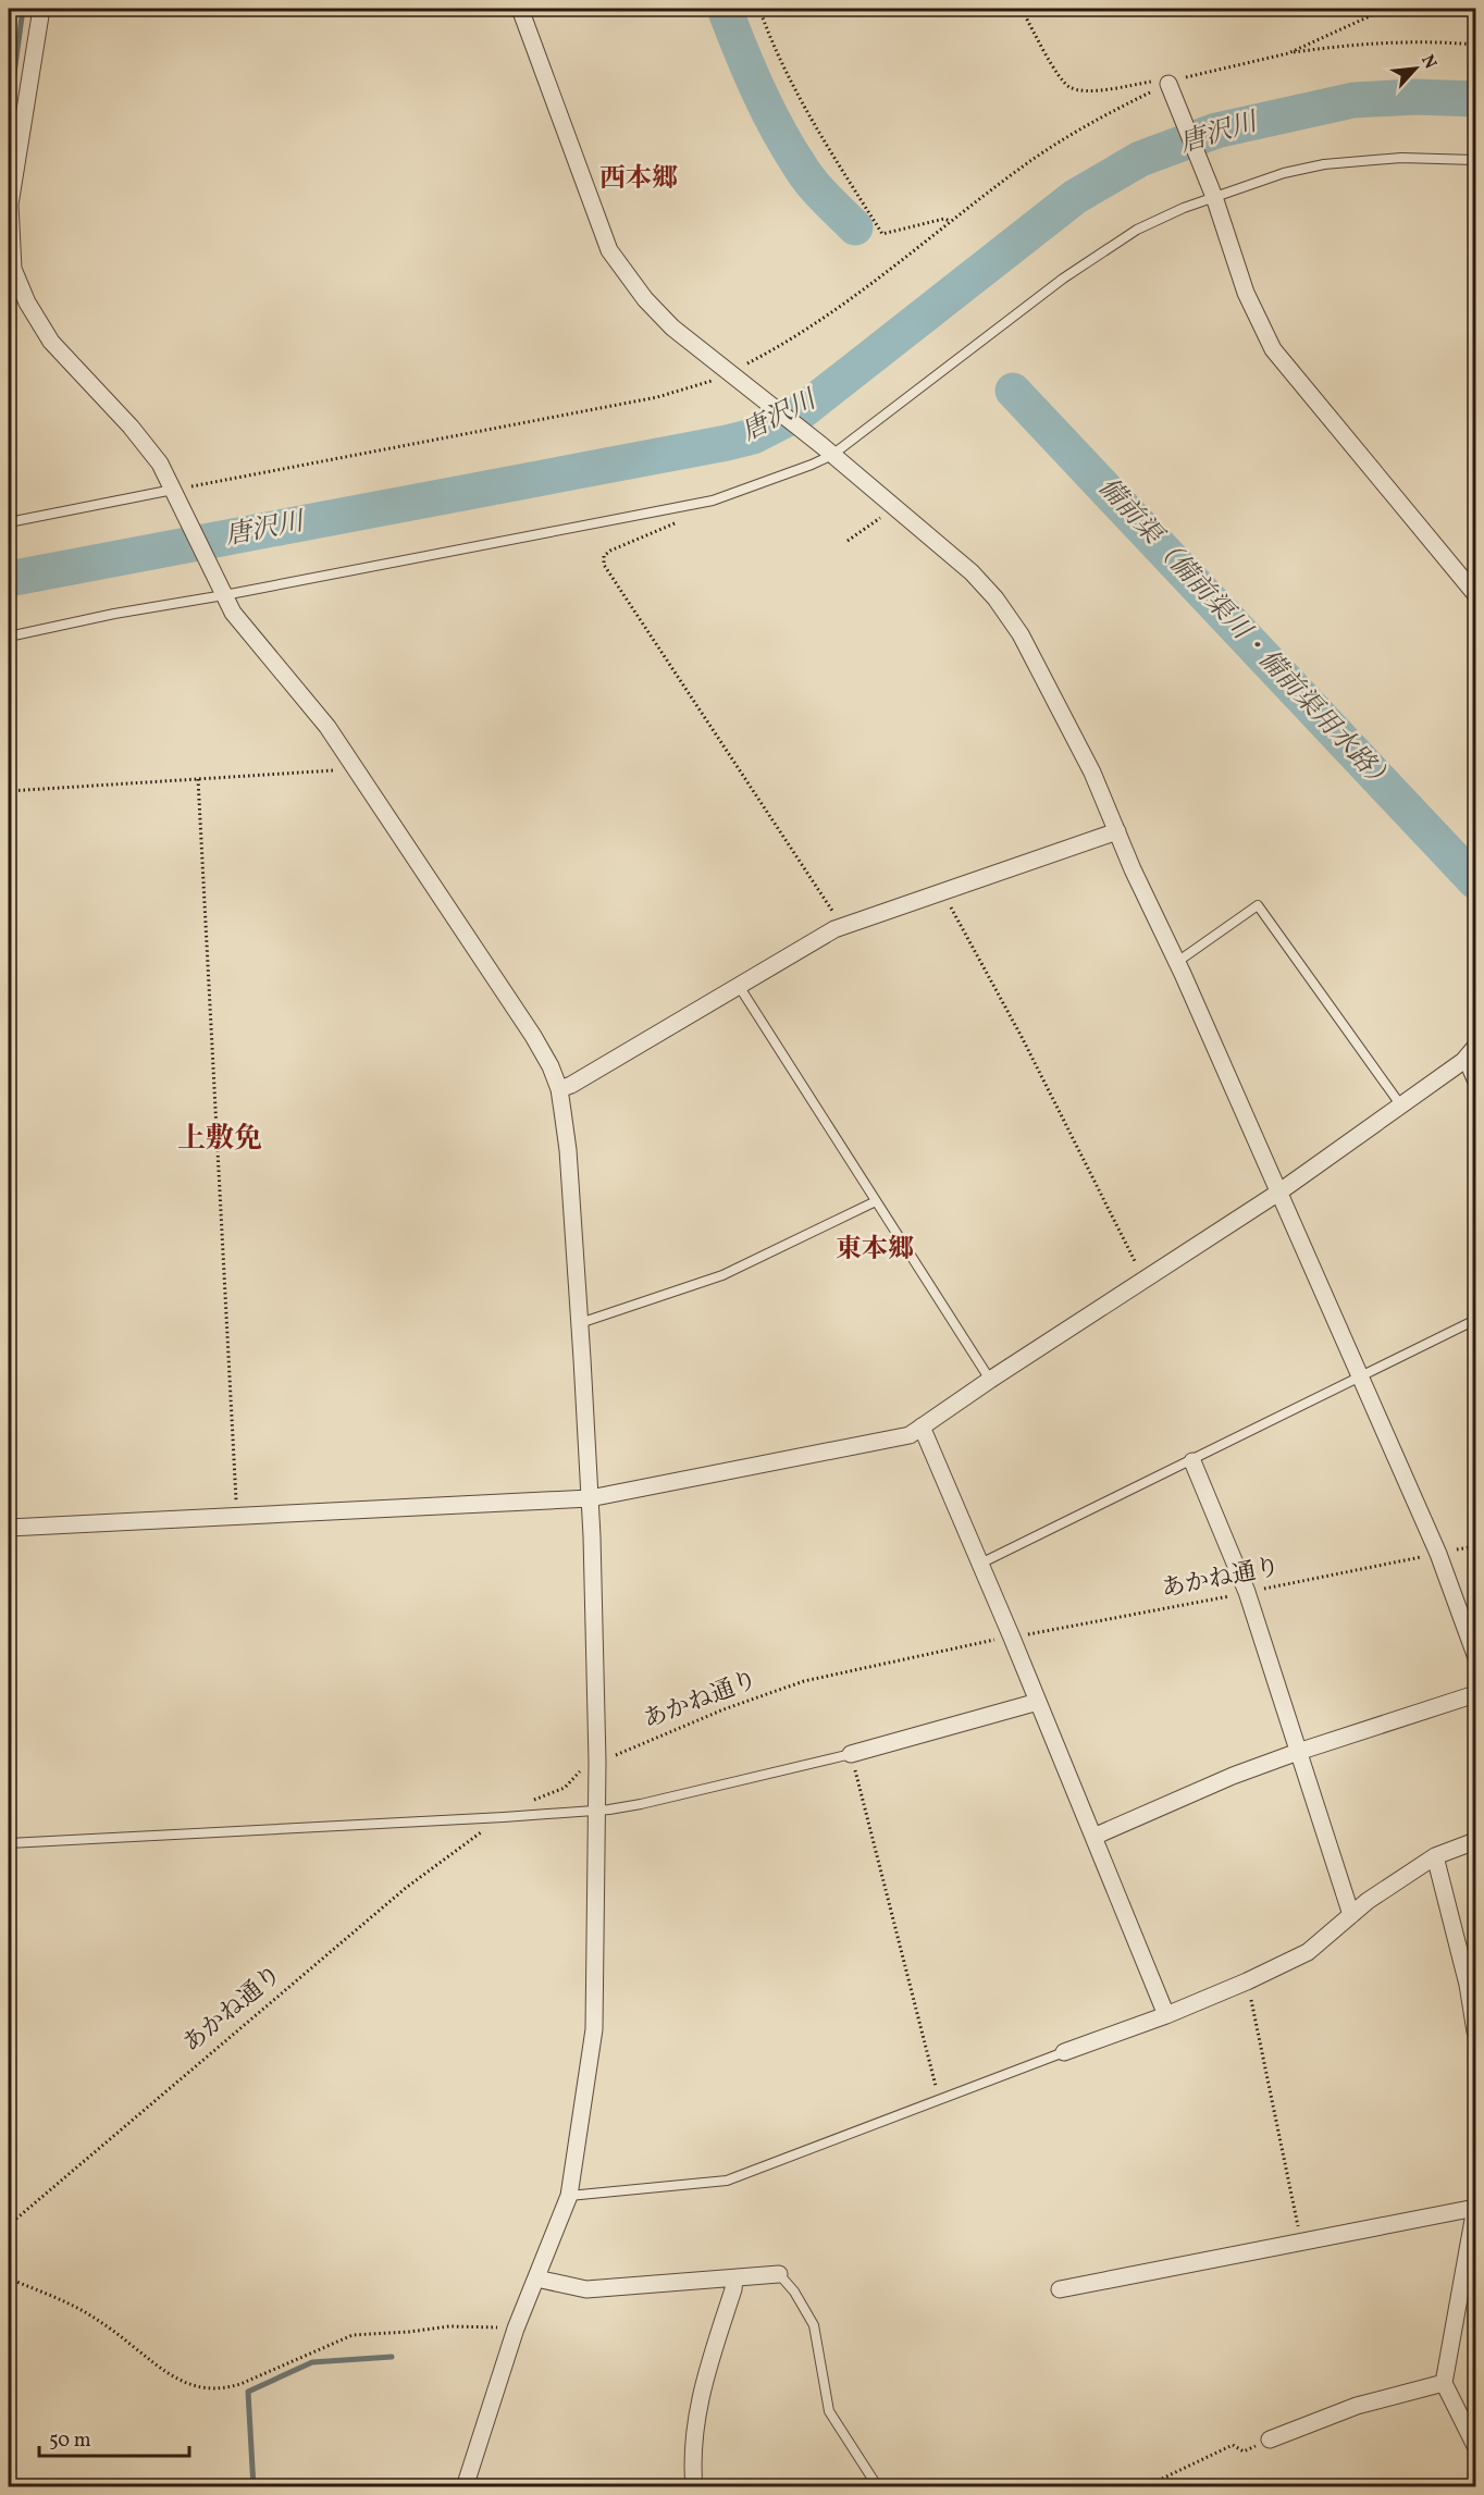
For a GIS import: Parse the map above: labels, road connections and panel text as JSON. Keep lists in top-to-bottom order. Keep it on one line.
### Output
{"streets":{"path":["あかね通り"]},"districts":["西本郷","上敷免","東本郷"],"water":["唐沢川","備前渠（備前渠川・備前渠用水路）"],"scale_bar":"50 m","north":"top right"}
